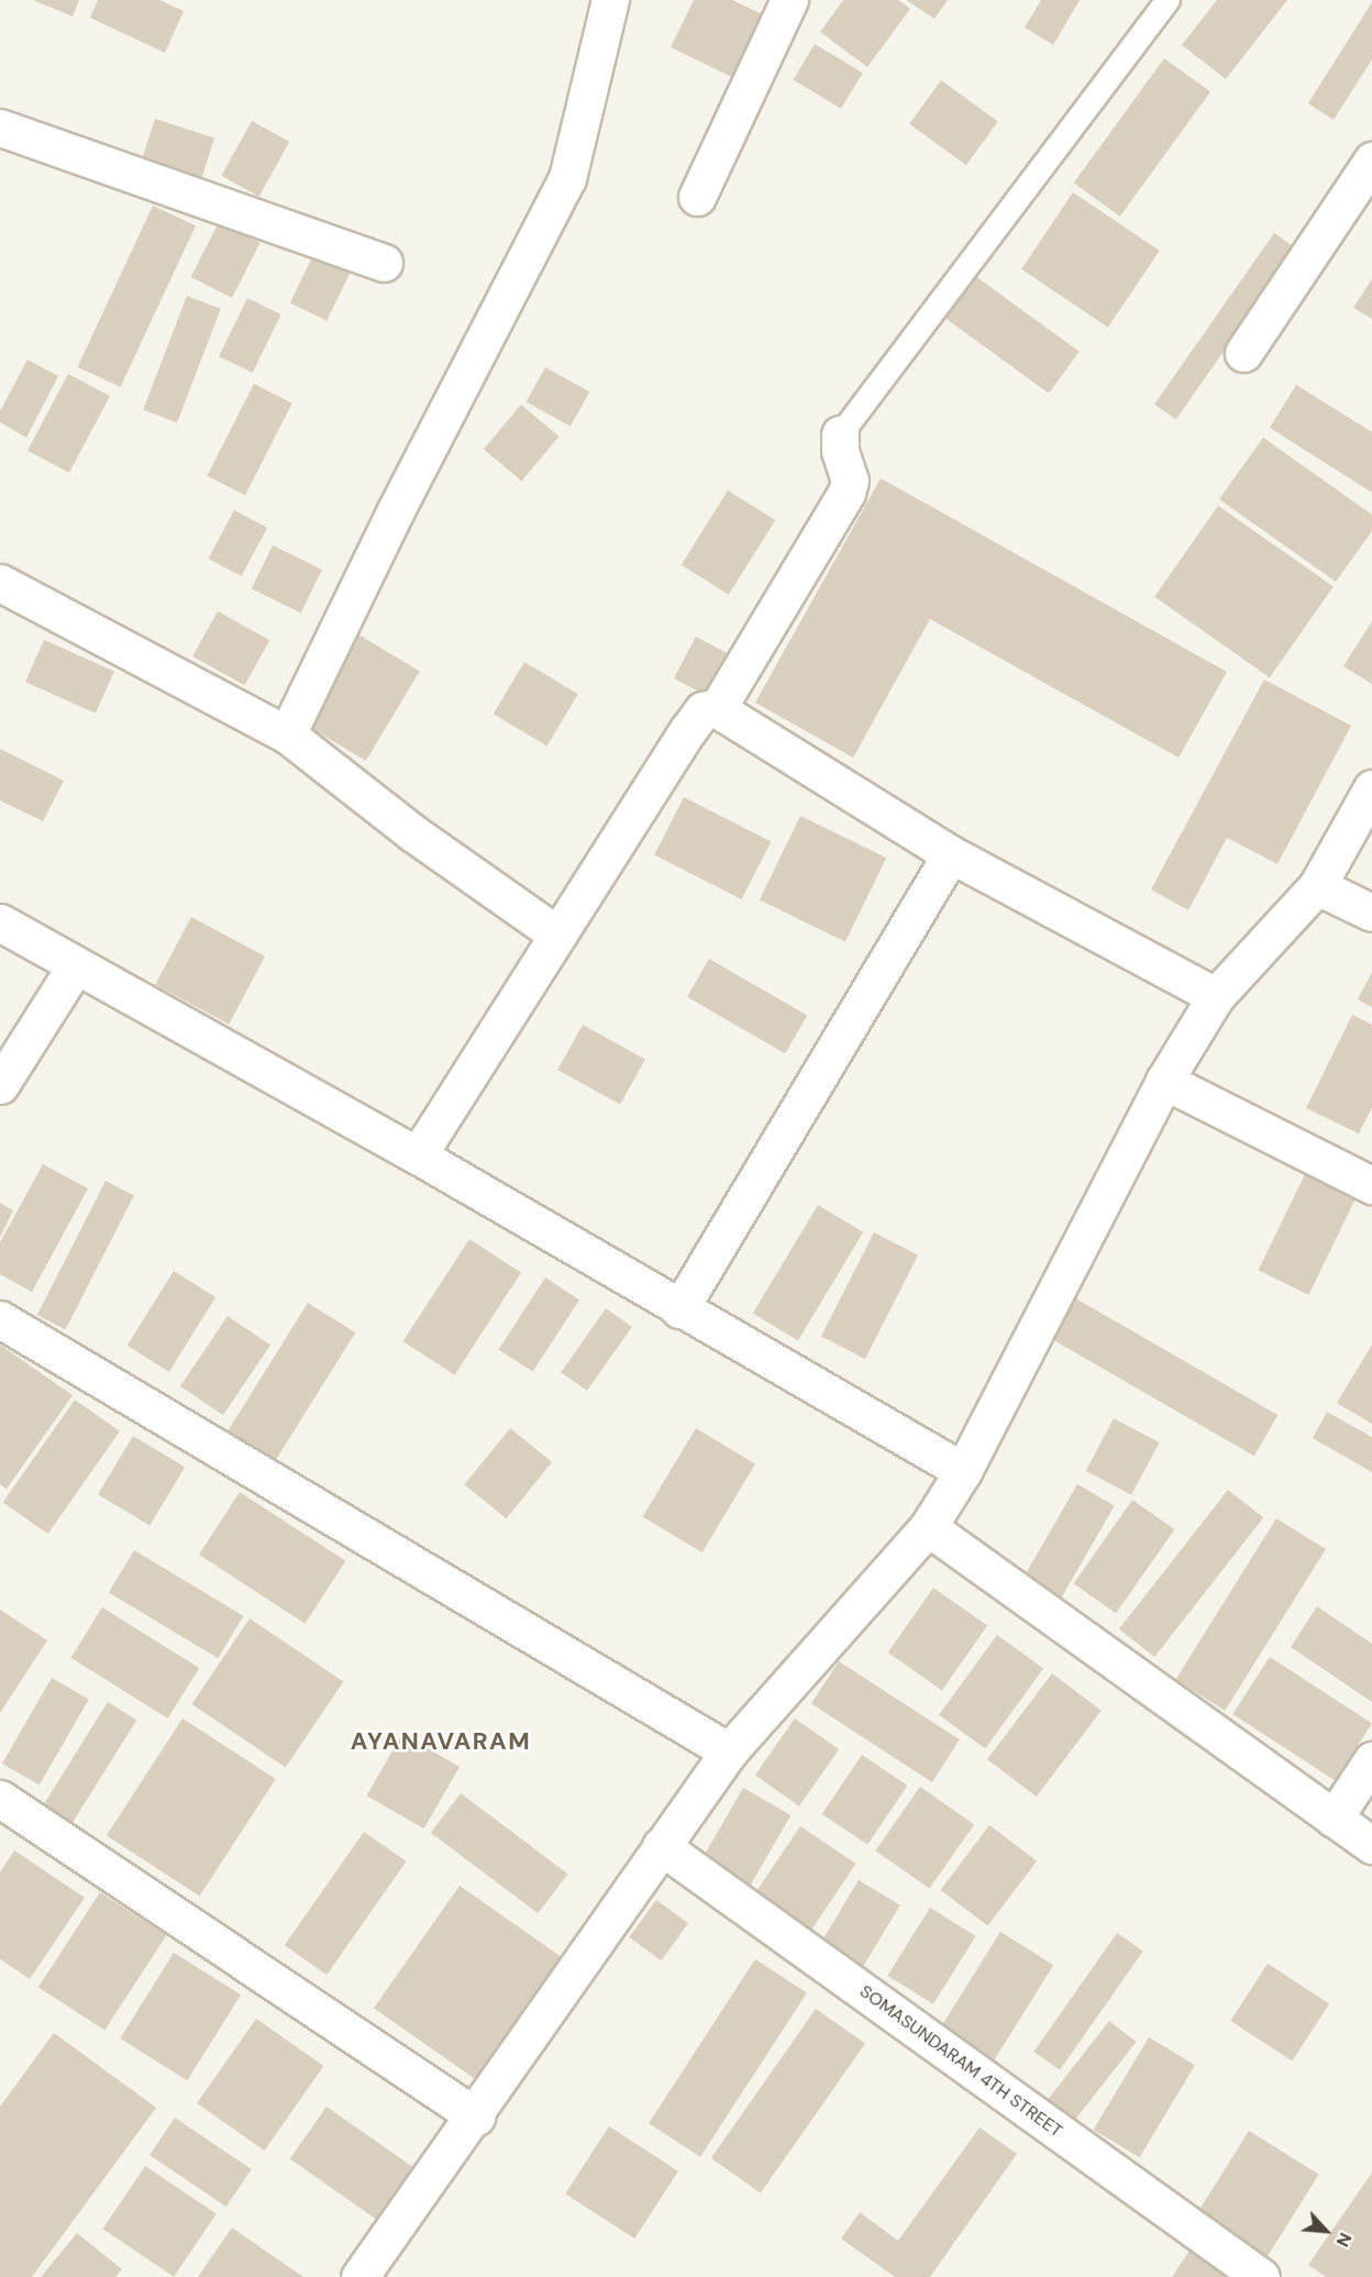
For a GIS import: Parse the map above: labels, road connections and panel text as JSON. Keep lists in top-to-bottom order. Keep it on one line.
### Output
{"streets":{"street":["SOMASUNDARAM 4TH STREET"]},"districts":["AYANAVARAM"],"north":"bottom right"}
